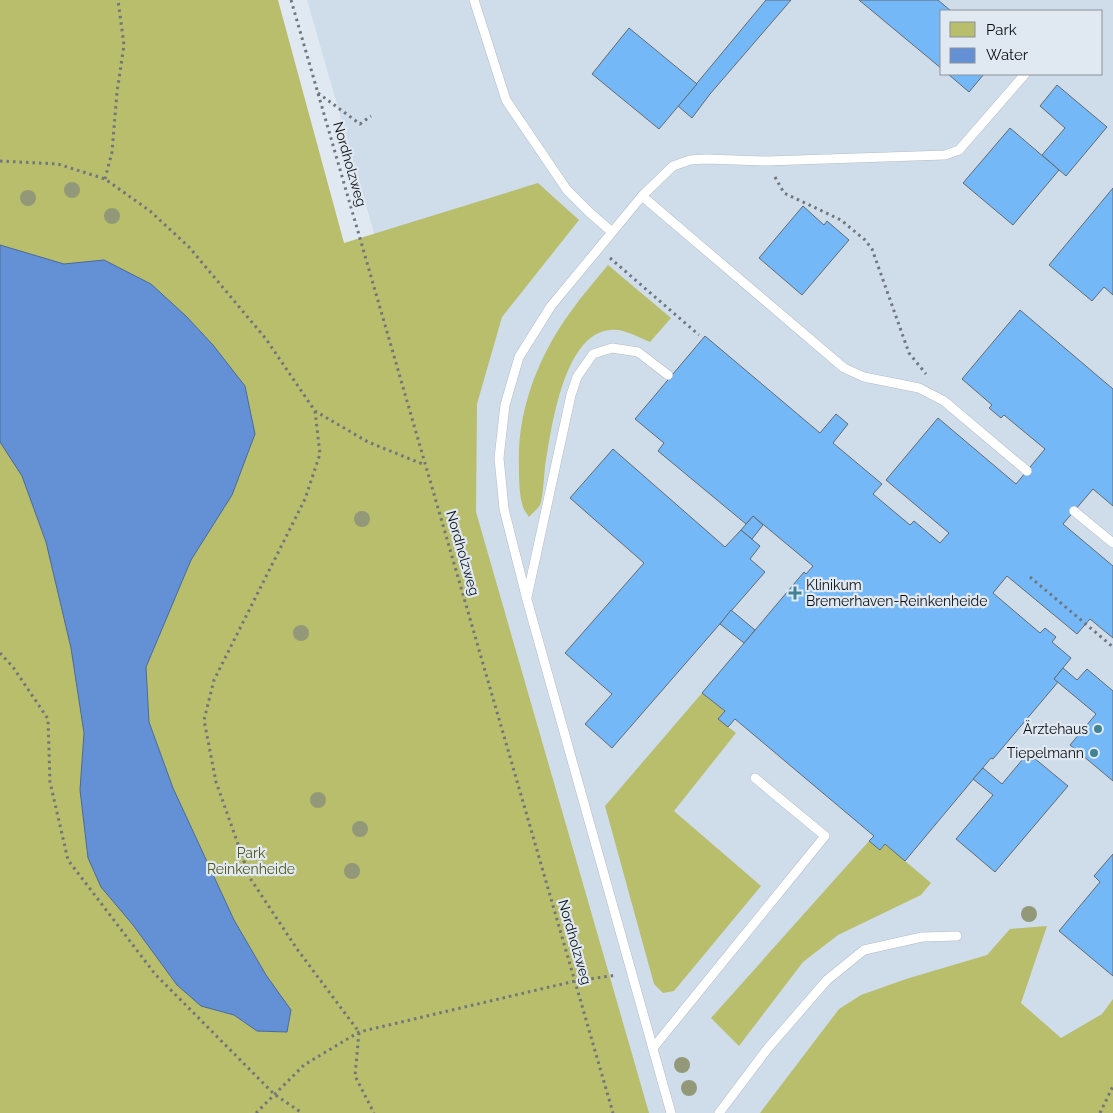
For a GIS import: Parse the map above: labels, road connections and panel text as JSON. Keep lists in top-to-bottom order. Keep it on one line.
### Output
{"streets":{"path":["Nordholzweg"]},"parks":["Park Reinkenheide"],"places":{"health":["Klinikum Bremerhaven-Reinkenheide"],"other":["Ärztehaus","Tiepelmann"]},"legend":["Park","Water"]}
